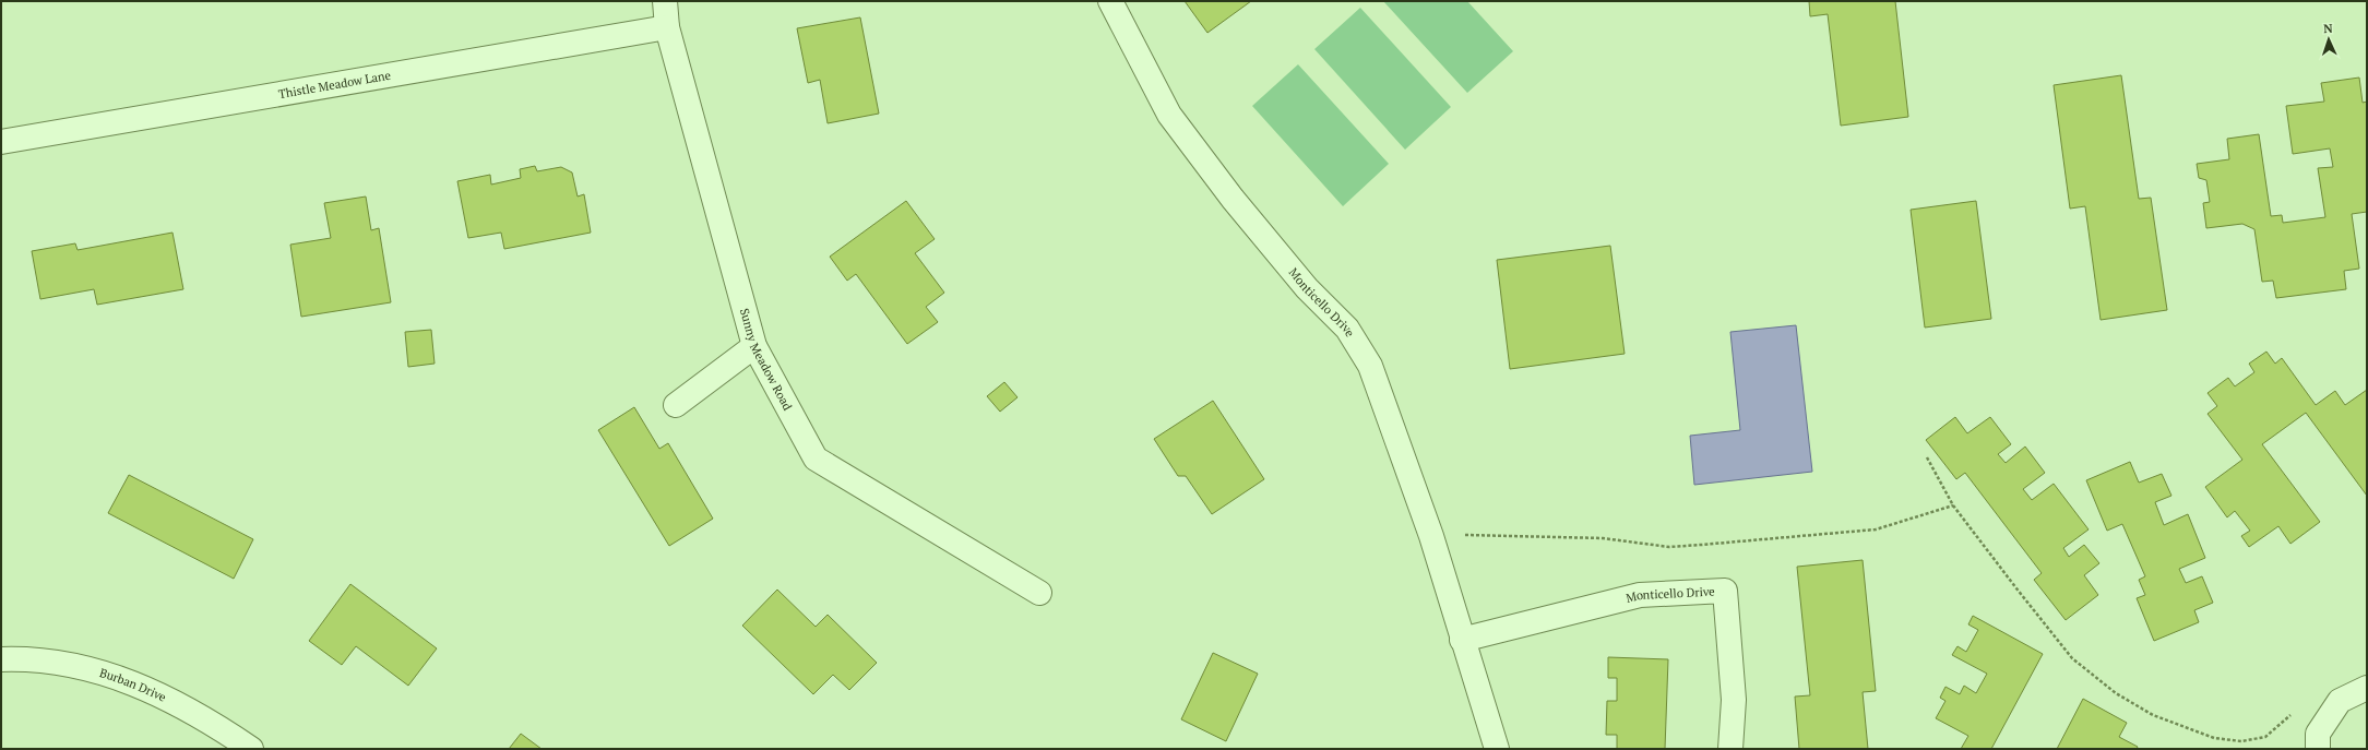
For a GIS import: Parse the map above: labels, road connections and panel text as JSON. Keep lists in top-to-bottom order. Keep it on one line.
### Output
{"streets":{"street":["Thistle Meadow Lane","Monticello Drive","Sunny Meadow Road","Burban Drive"]},"crossings":[["Thistle Meadow Lane","Sunny Meadow Road"]],"north":"top"}
